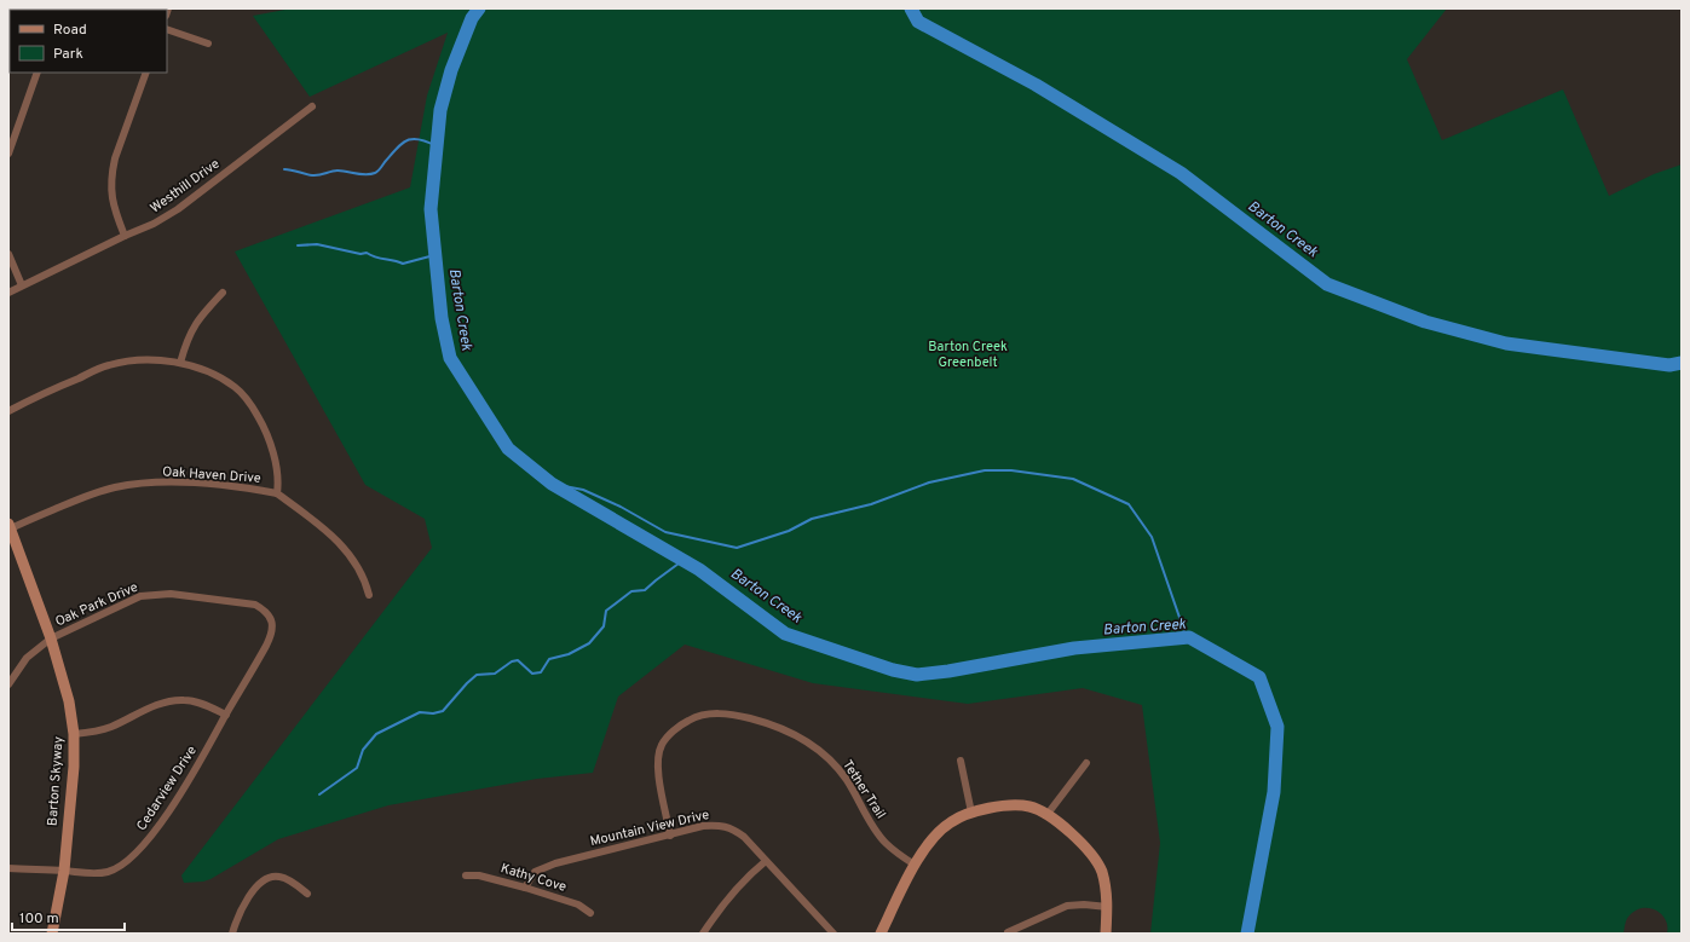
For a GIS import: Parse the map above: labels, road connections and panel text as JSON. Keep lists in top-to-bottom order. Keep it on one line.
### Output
{"streets":{"street":["Westhill Drive","Oak Haven Drive","Oak Park Drive","Barton Skyway","Cedarview Drive","Tether Trail","Mountain View Drive","Kathy Cove"]},"crossings":[["Oak Haven Drive","Barton Skyway"],["Oak Park Drive","Barton Skyway"],["Oak Park Drive","Cedarview Drive"],["Barton Skyway","Cedarview Drive"],["Tether Trail","Mountain View Drive"],["Mountain View Drive","Kathy Cove"]],"water":["Barton Creek"],"parks":["Barton Creek Greenbelt"],"legend":["Road","Park"],"scale_bar":"100 m"}
